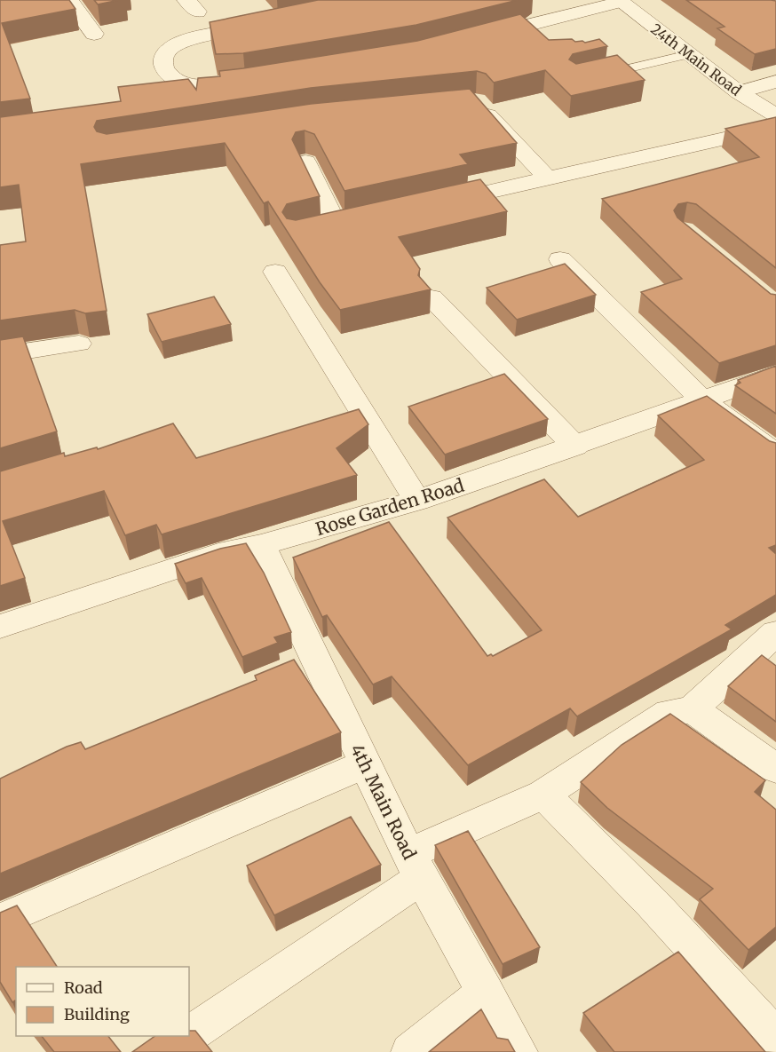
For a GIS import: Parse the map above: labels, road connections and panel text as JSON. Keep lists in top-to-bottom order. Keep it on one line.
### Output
{"streets":{"street":["24th Main Road","Rose Garden Road","4th Main Road"]},"crossings":[["Rose Garden Road","4th Main Road"]],"legend":["Road","Building"]}
